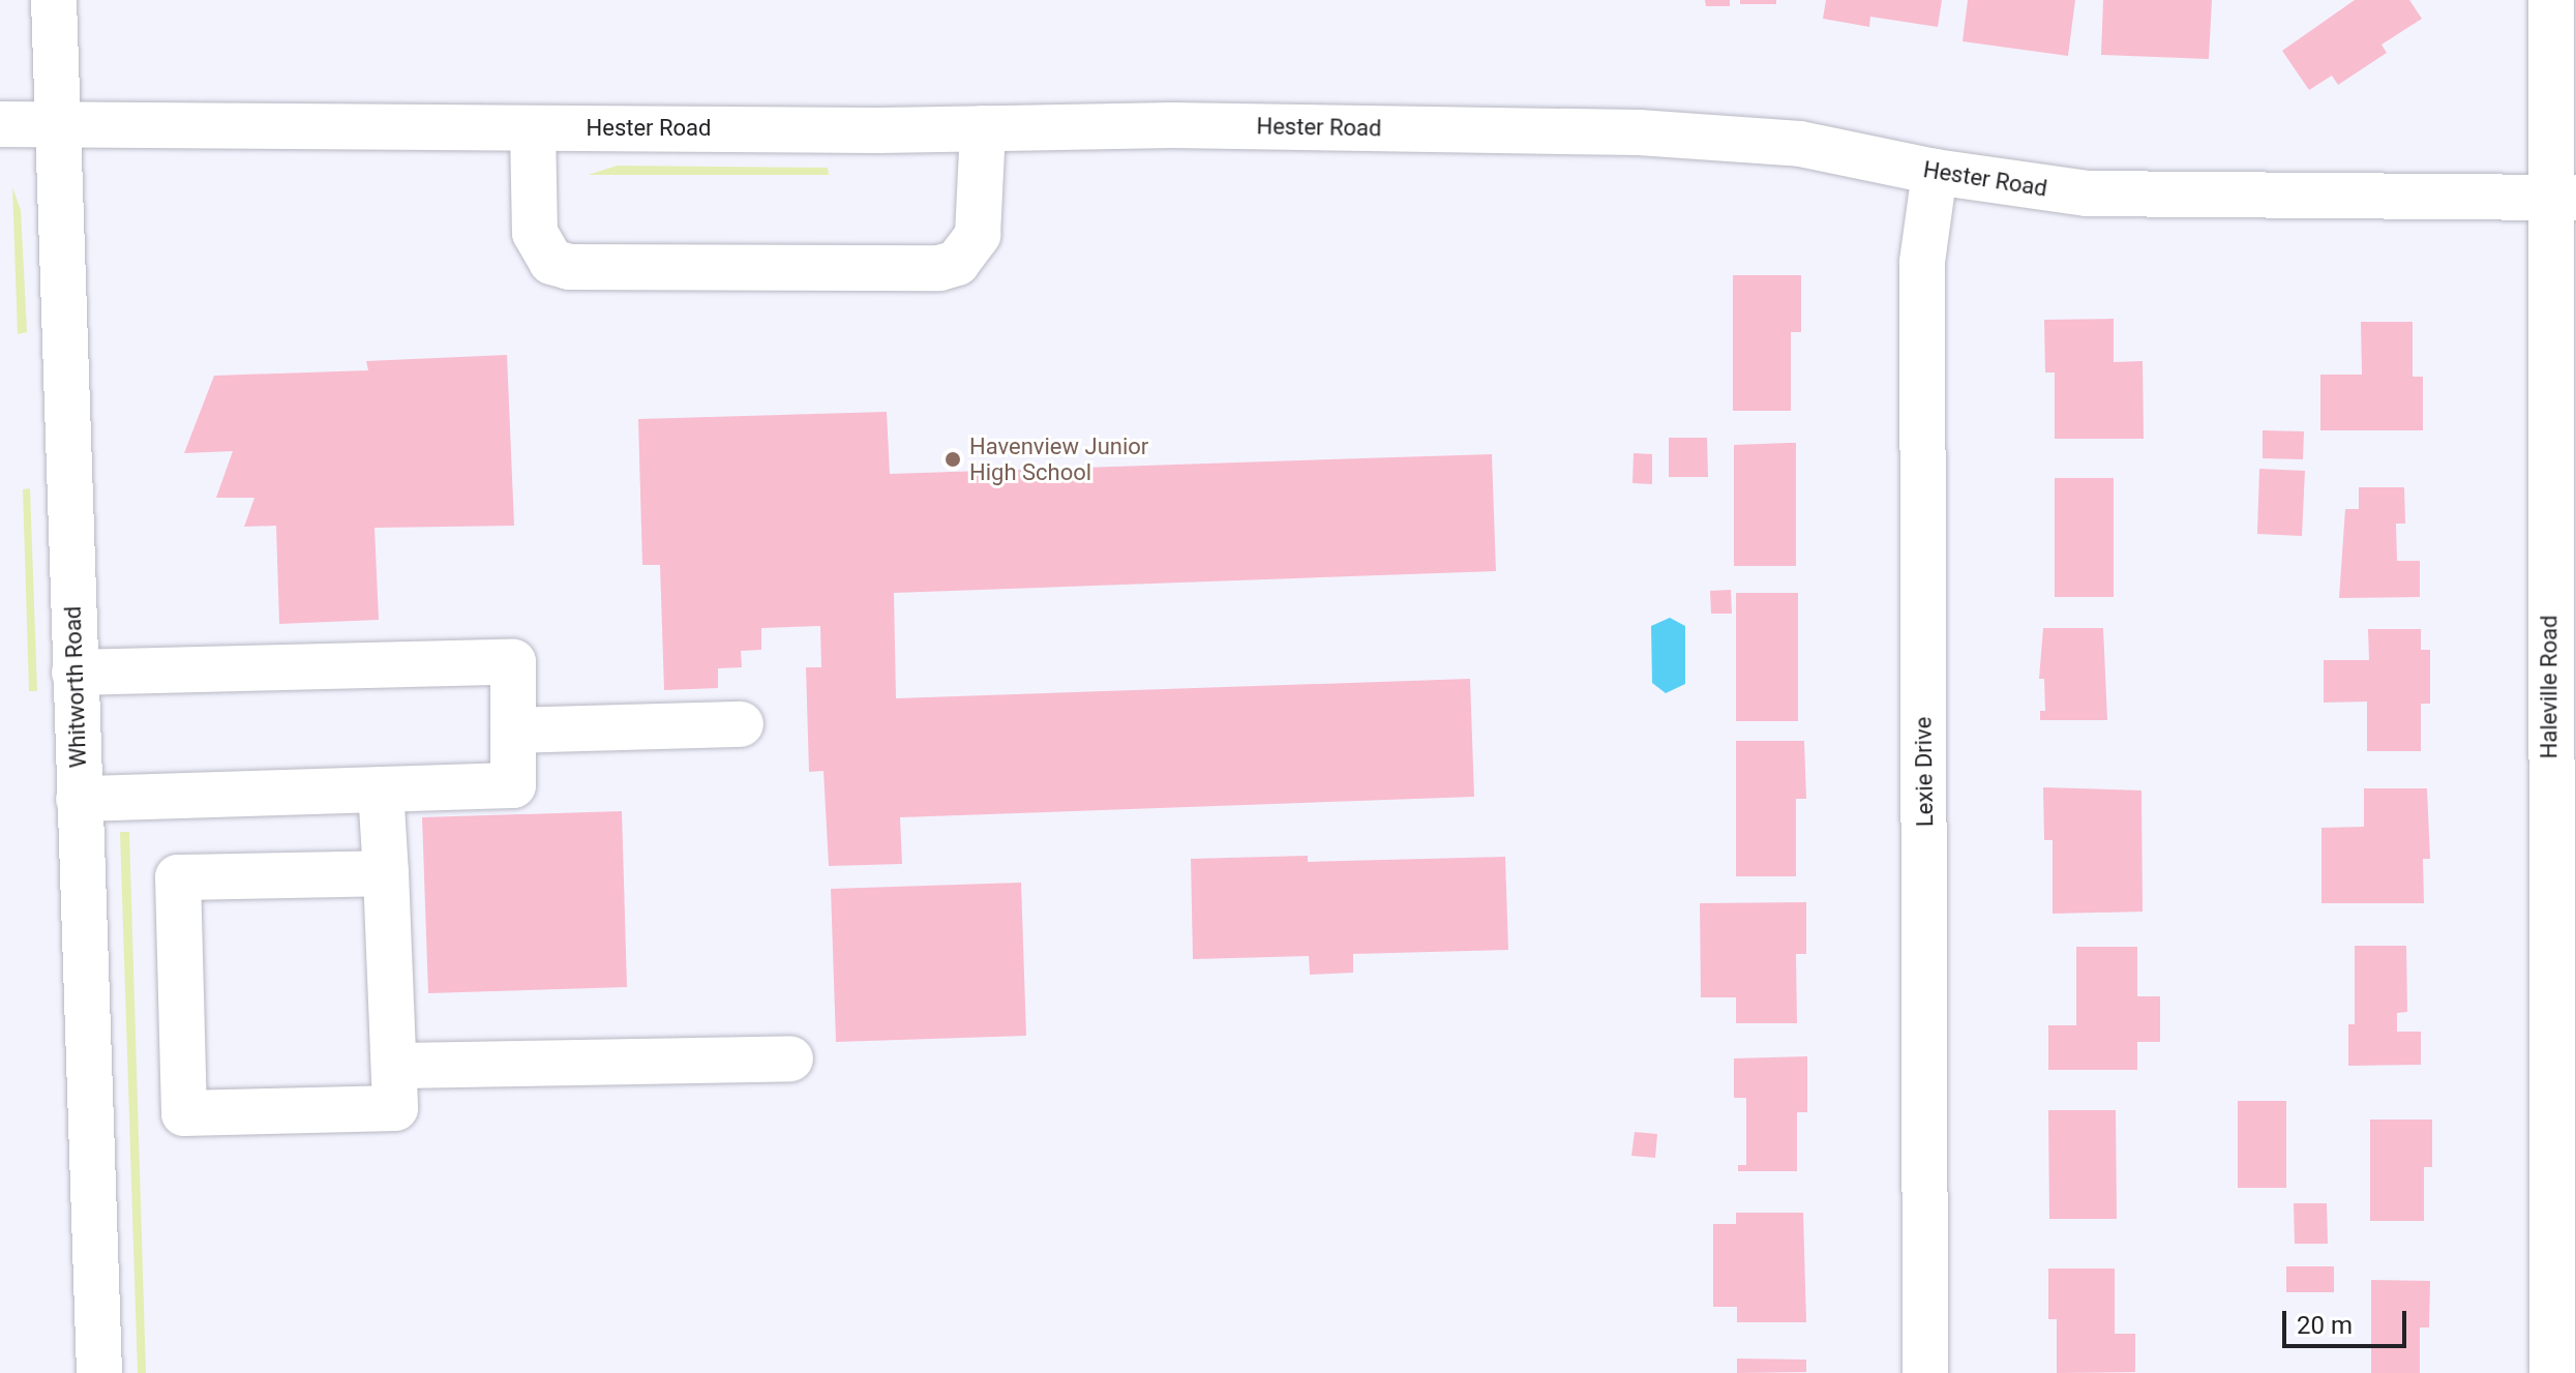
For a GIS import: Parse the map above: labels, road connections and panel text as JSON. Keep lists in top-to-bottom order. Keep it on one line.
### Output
{"streets":{"street":["Hester Road","Whitworth Road","Haleville Road","Lexie Drive"]},"crossings":[["Hester Road","Whitworth Road"],["Hester Road","Haleville Road"],["Hester Road","Lexie Drive"]],"places":["Havenview Junior High School"],"scale_bar":"20 m"}
